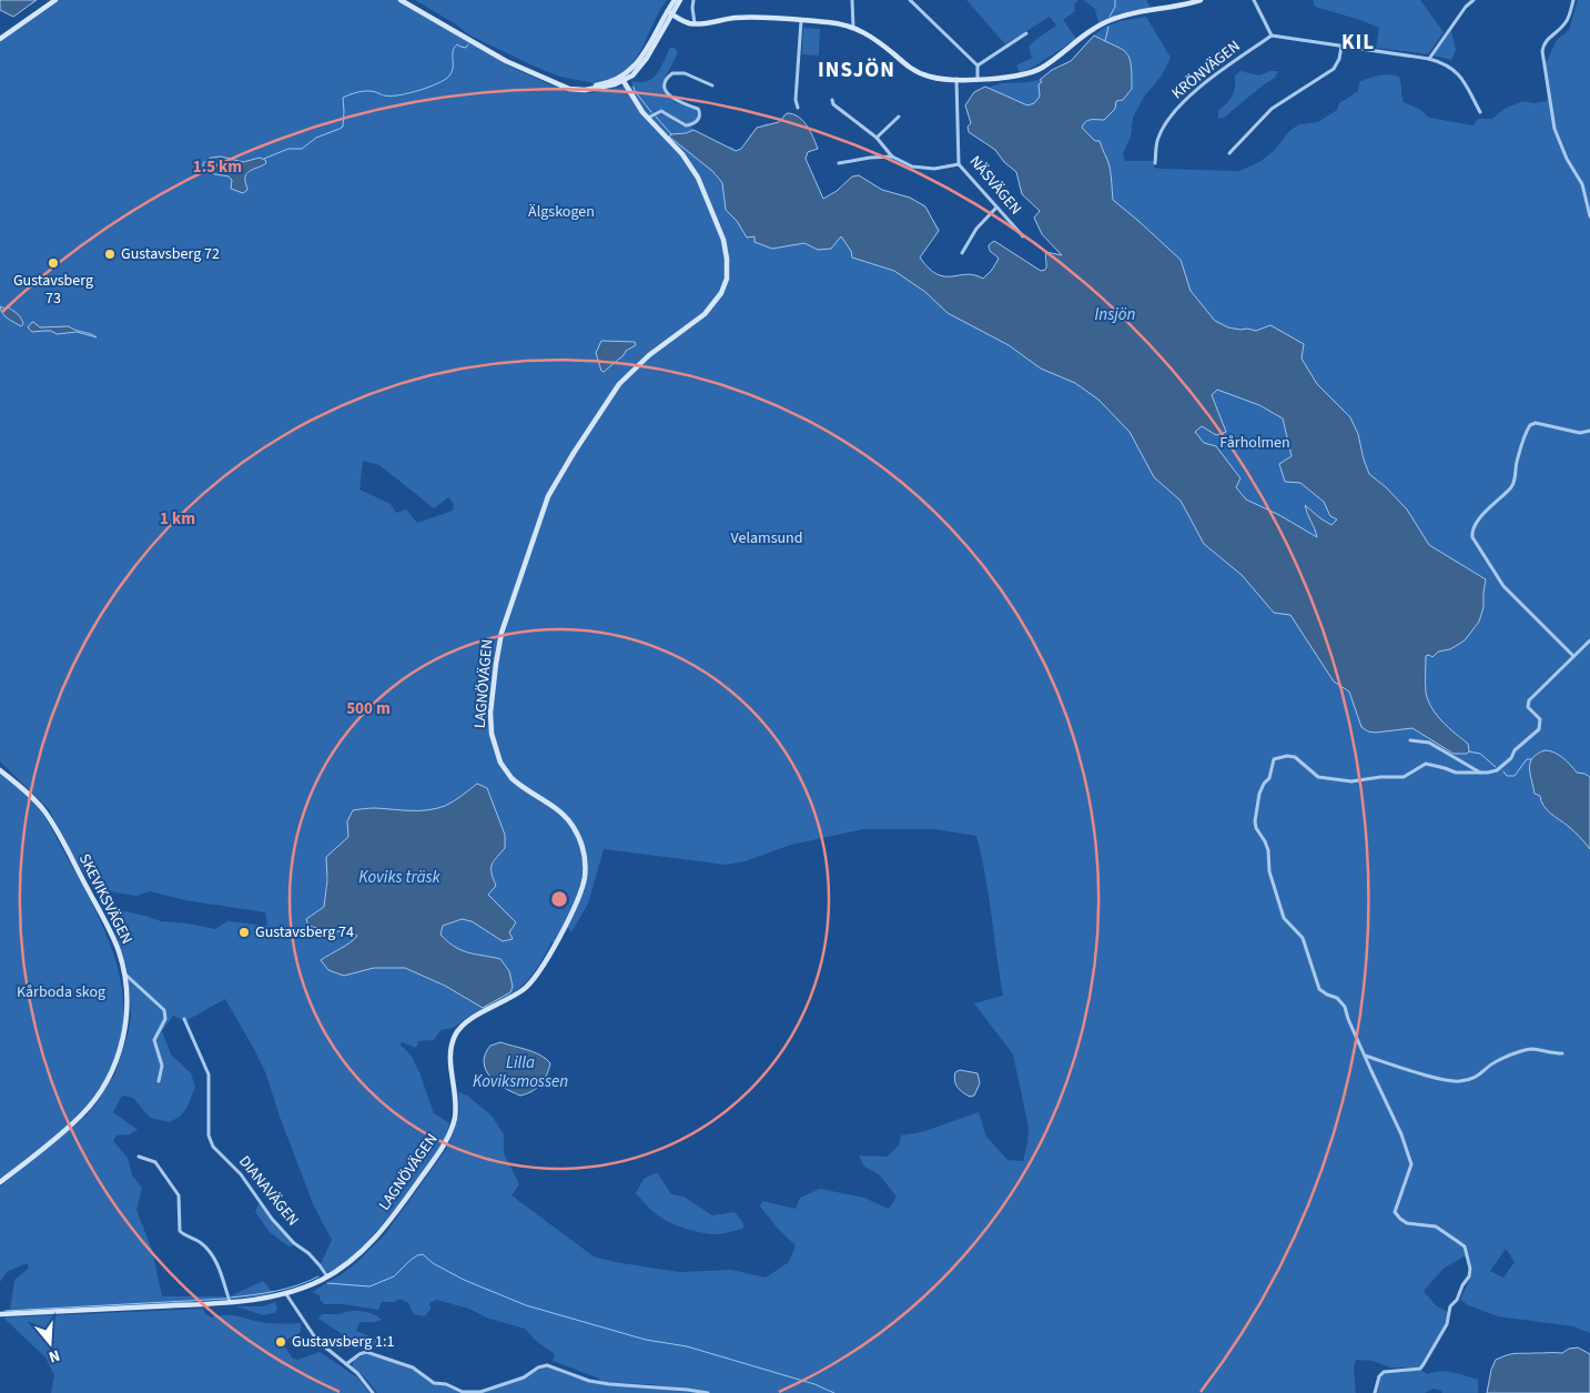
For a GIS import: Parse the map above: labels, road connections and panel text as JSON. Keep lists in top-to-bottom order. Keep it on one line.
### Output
{"streets":{"street":["KRÖNVÄGEN","NÄSVÄGEN","LAGNÖVÄGEN","SKEVIKSVÄGEN","DIANAVÄGEN"]},"crossings":[["LAGNÖVÄGEN","DIANAVÄGEN"]],"districts":["KIL","INSJÖN"],"water":["Insjön","Koviks träsk","Lilla Koviksmossen"],"parks":["Älgskogen","Fårholmen","Velamsund","Kårboda skog"],"places":["Gustavsberg 72","Gustavsberg 73","Gustavsberg 74","Gustavsberg 1:1"],"north":"bottom","rings":["1.5 km","1 km","500 m"]}
